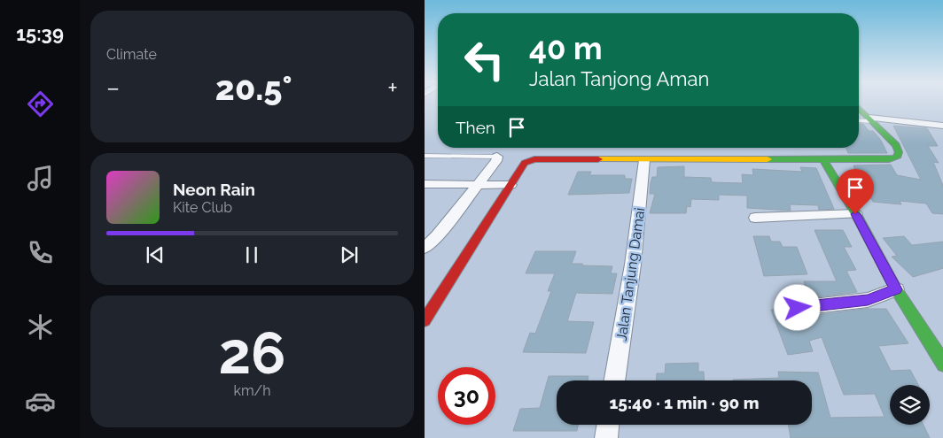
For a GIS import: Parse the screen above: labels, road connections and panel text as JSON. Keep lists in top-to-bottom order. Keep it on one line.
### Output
{"streets":{"street":["Jalan Tanjung Damai"]},"page":{"tabs":"15:39","tile":["Climate",["26","km/h"]],"turn":["40 m","Jalan Tanjong Aman"],"heat":["−","20.5°","+"],"then":"Then","song":["Neon Rain","Kite Club"],"limit":"30","trip":"15:40 · 1 min · 90 m"}}
